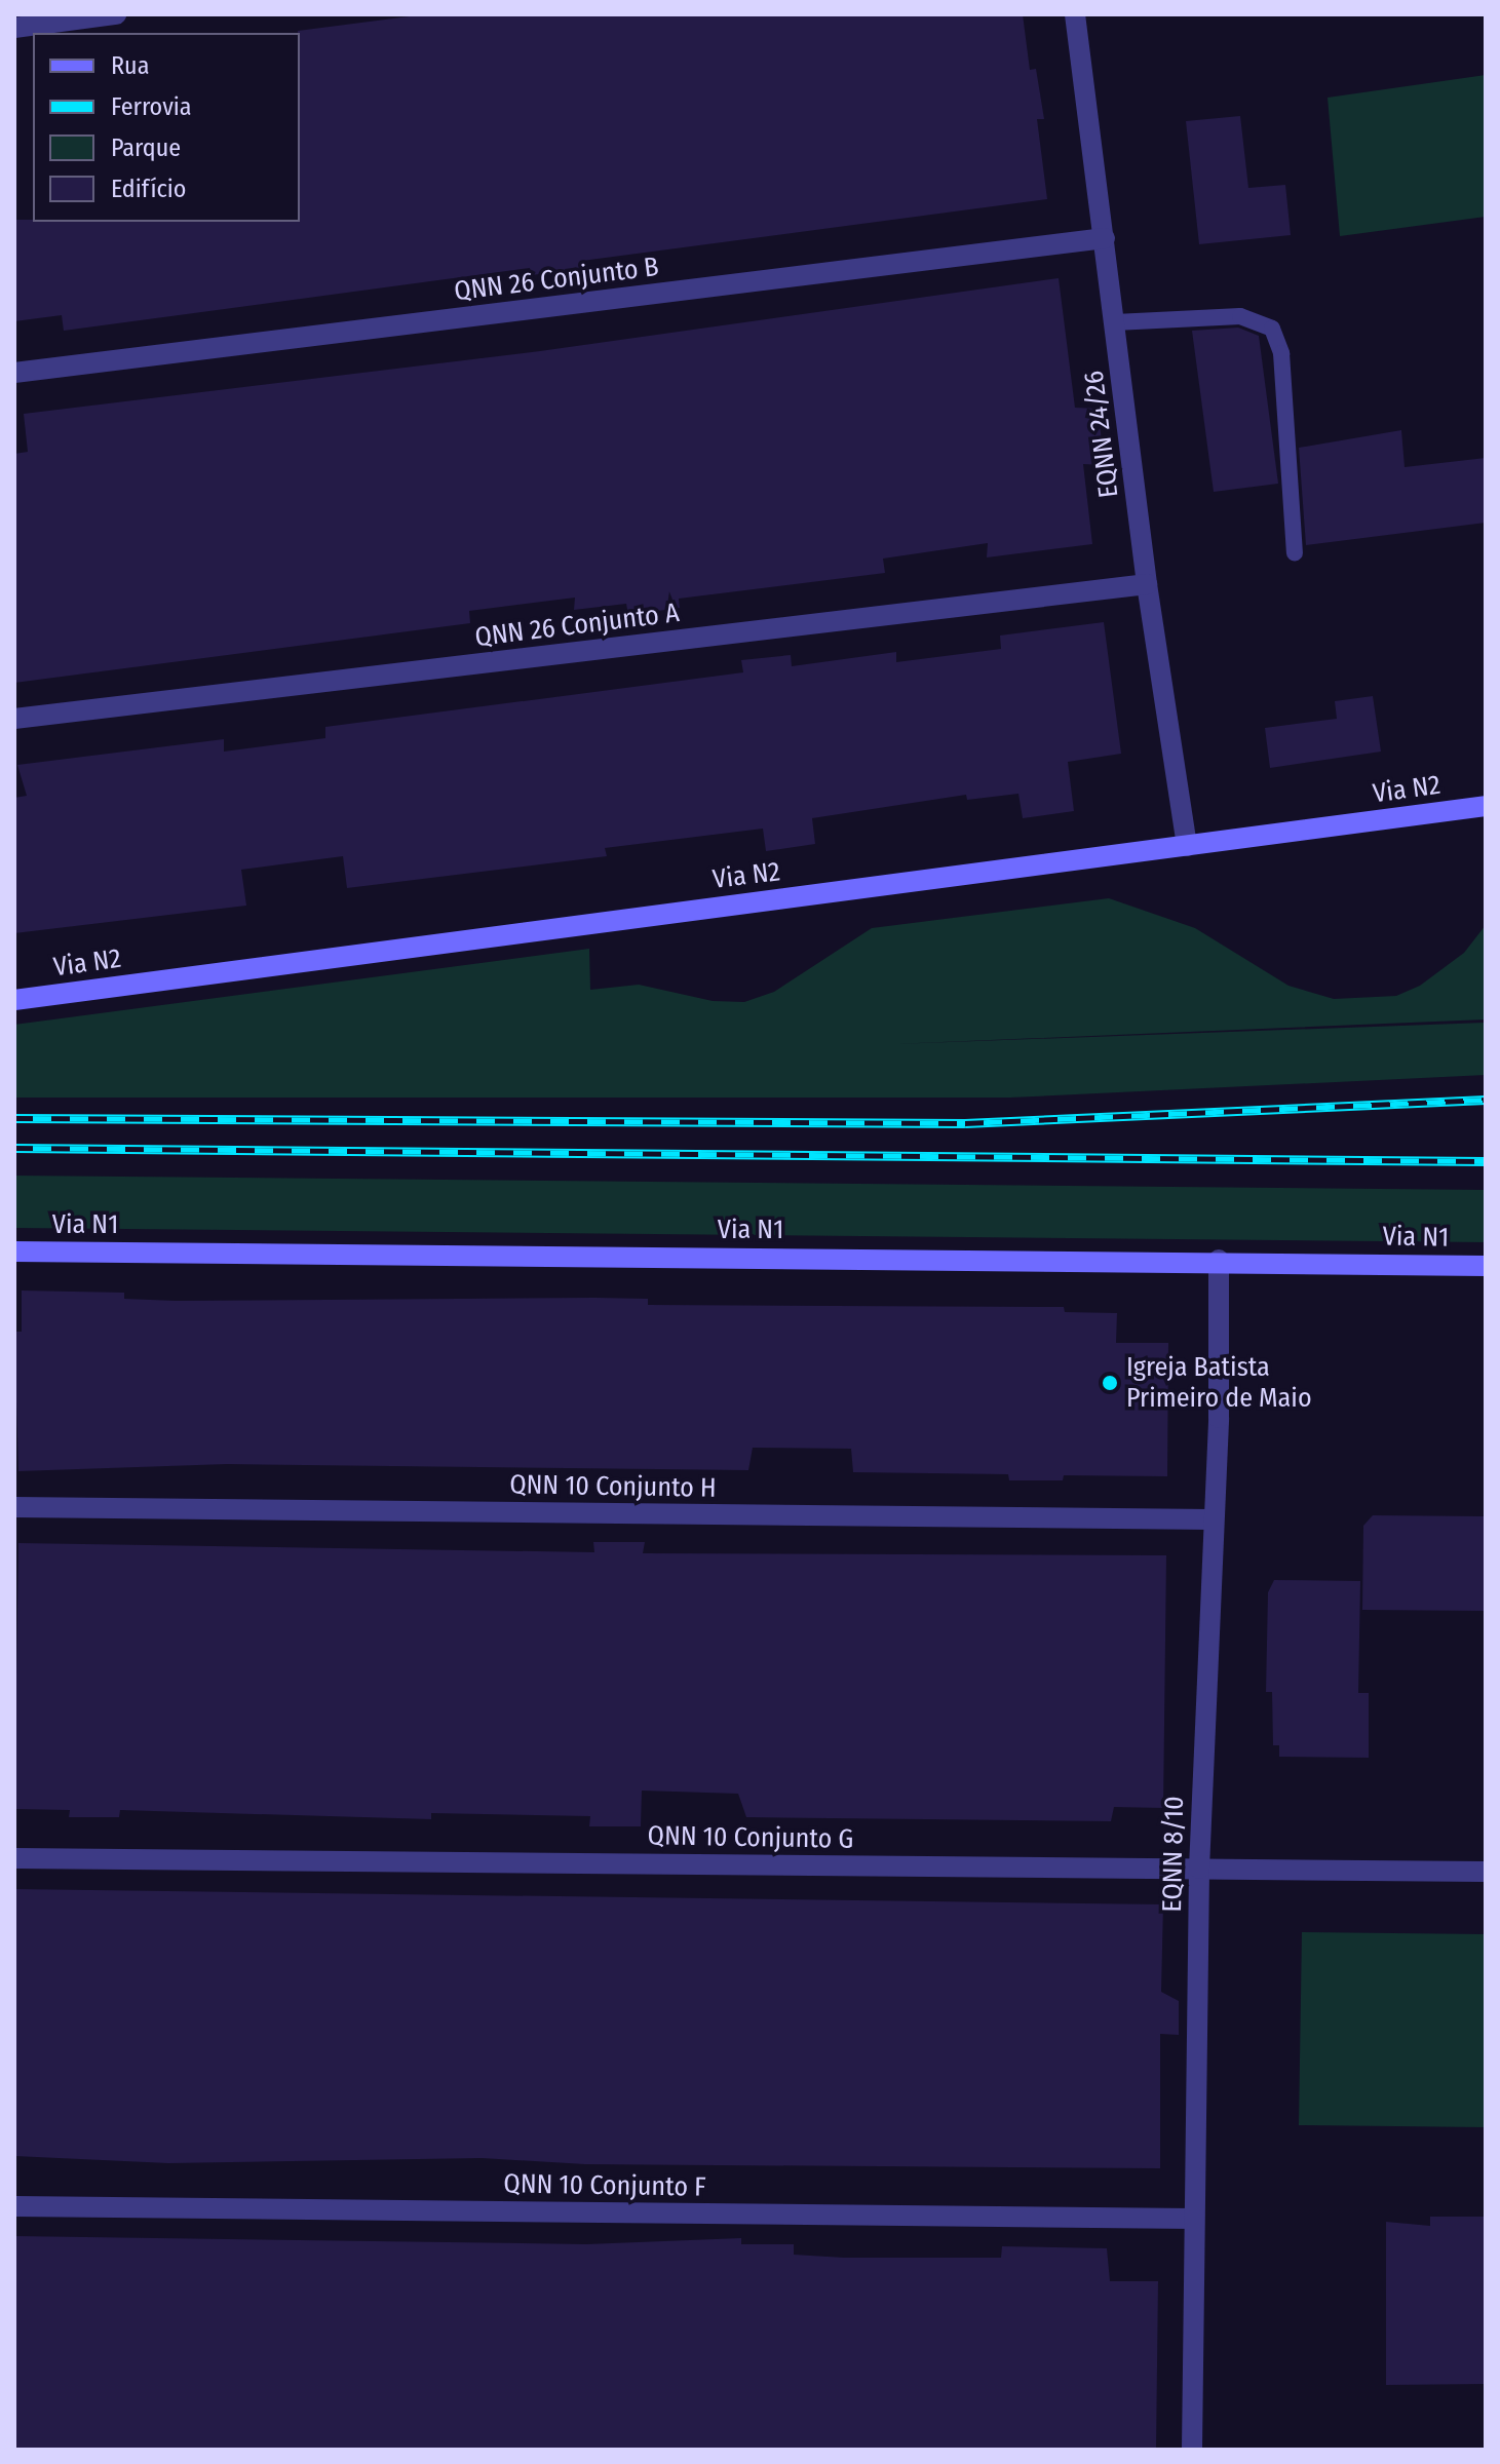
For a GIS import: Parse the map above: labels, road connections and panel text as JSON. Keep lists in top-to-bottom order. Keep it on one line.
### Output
{"streets":{"main road":["Via N2","Via N1"],"street":["QNN 26 Conjunto B","EQNN 24/26","QNN 26 Conjunto A","QNN 10 Conjunto H","QNN 10 Conjunto G","EQNN 8/10","QNN 10 Conjunto F"]},"crossings":[["QNN 26 Conjunto B","EQNN 24/26"],["EQNN 24/26","QNN 26 Conjunto A"],["EQNN 24/26","Via N2"],["Via N1","EQNN 8/10"],["QNN 10 Conjunto H","EQNN 8/10"],["QNN 10 Conjunto G","EQNN 8/10"],["EQNN 8/10","QNN 10 Conjunto F"]],"places":["Igreja Batista Primeiro de Maio"],"legend":["Rua","Ferrovia","Parque","Edifício"]}
